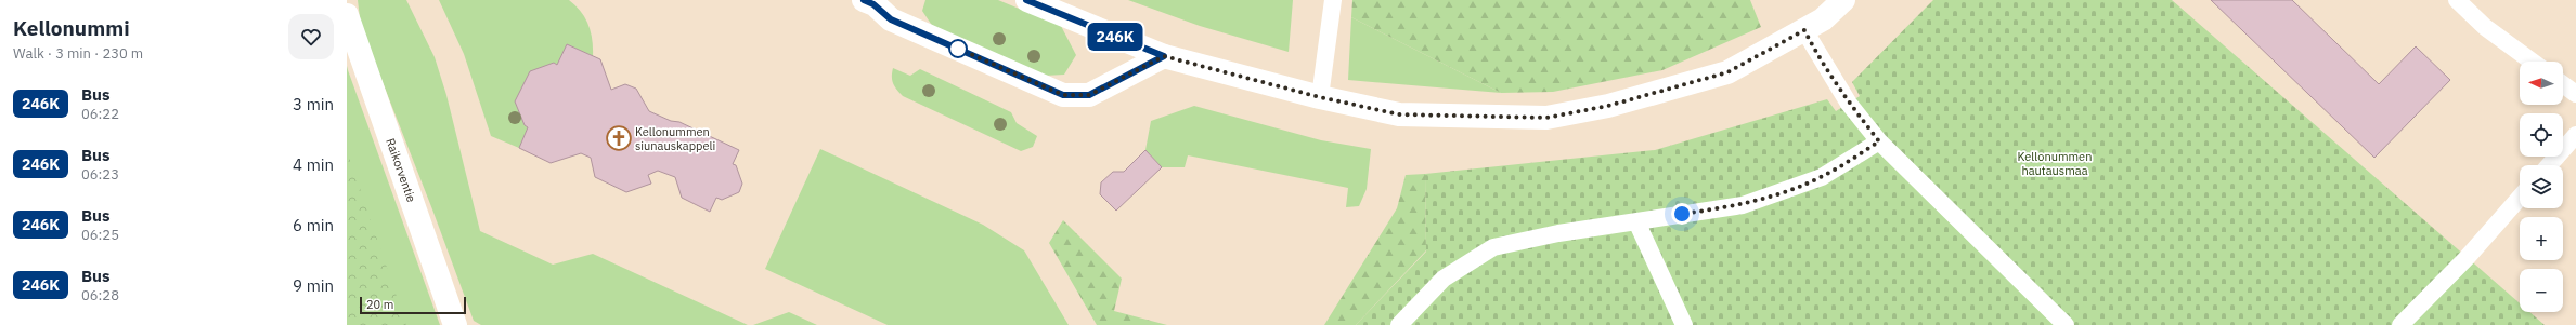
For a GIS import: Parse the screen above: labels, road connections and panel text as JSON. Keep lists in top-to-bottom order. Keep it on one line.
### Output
{"streets":{"street":["Raikorventie"]},"parks":["Kellonummen hautausmaa"],"places":{"church":["Kellonummen siunauskappeli"]},"lines":["bus line 246K"],"scale_bar":"20 m","north":"left","page":{"heading":["Kellonummi","Walk · 3 min · 230 m"],"on_map":"246K","map_buttons":["+","−"],"list":[{"mark":"246K","name":"Bus","note":"06:22","value":"3 min"},{"mark":"246K","name":"Bus","note":"06:23","value":"4 min"},{"mark":"246K","name":"Bus","note":"06:25","value":"6 min"},{"mark":"246K","name":"Bus","note":"06:28","value":"9 min"}],"scale":"20 m"}}
